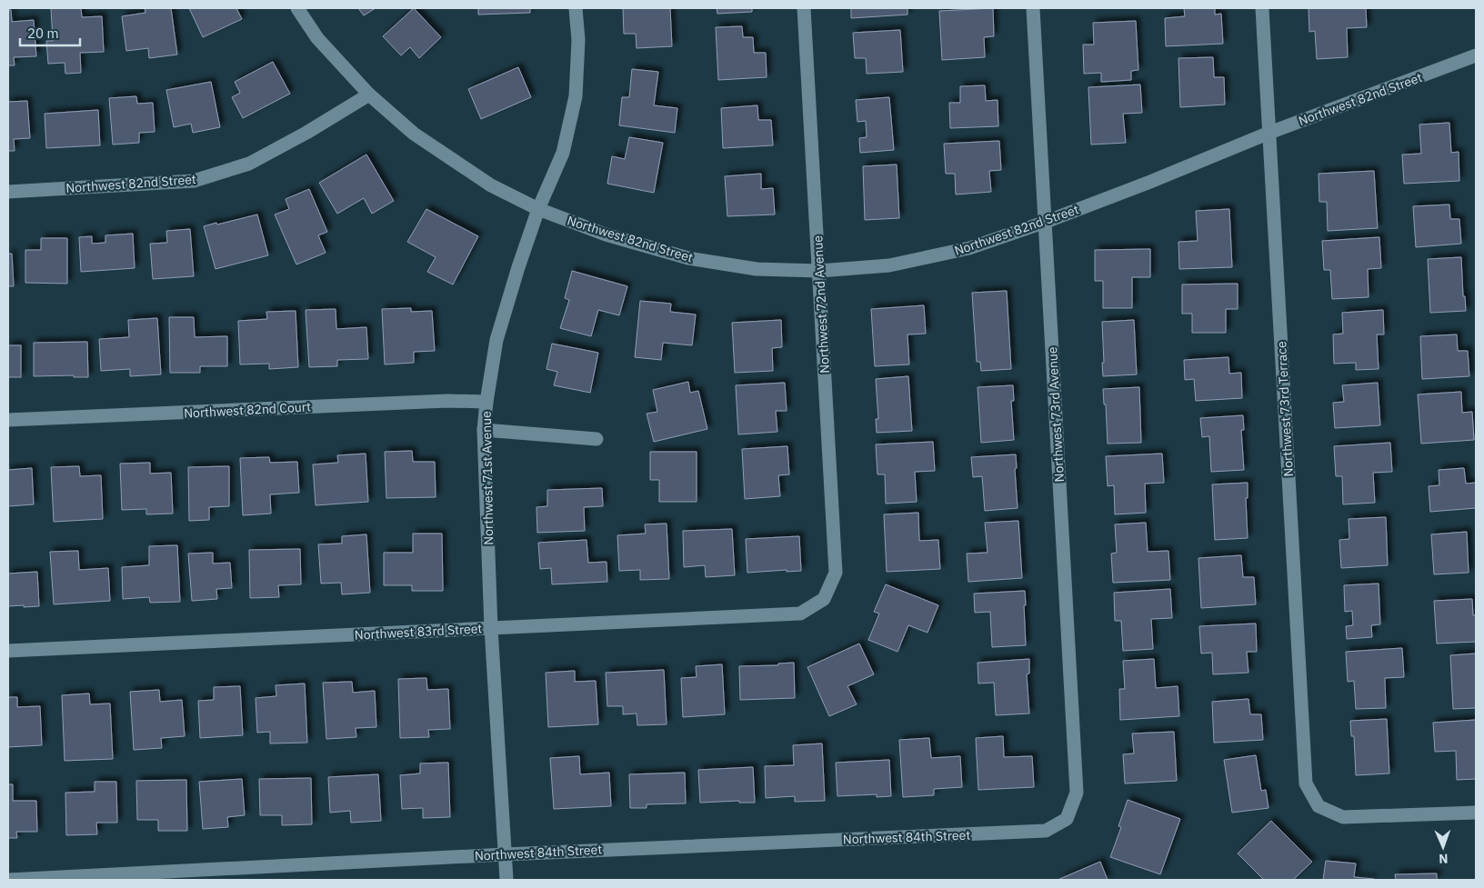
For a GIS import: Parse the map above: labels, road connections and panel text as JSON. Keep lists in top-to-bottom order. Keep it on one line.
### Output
{"streets":{"street":["Northwest 82nd Street","Northwest 72nd Avenue","Northwest 73rd Terrace","Northwest 82nd Court","Northwest 73rd Avenue","Northwest 71st Avenue","Northwest 83rd Street","Northwest 84th Street"]},"crossings":[["Northwest 82nd Street","Northwest 72nd Avenue"],["Northwest 82nd Street","Northwest 73rd Terrace"],["Northwest 82nd Street","Northwest 73rd Avenue"],["Northwest 82nd Street","Northwest 71st Avenue"],["Northwest 72nd Avenue","Northwest 83rd Street"],["Northwest 82nd Court","Northwest 71st Avenue"],["Northwest 73rd Avenue","Northwest 84th Street"],["Northwest 71st Avenue","Northwest 83rd Street"],["Northwest 71st Avenue","Northwest 84th Street"]],"scale_bar":"20 m","north":"bottom"}
